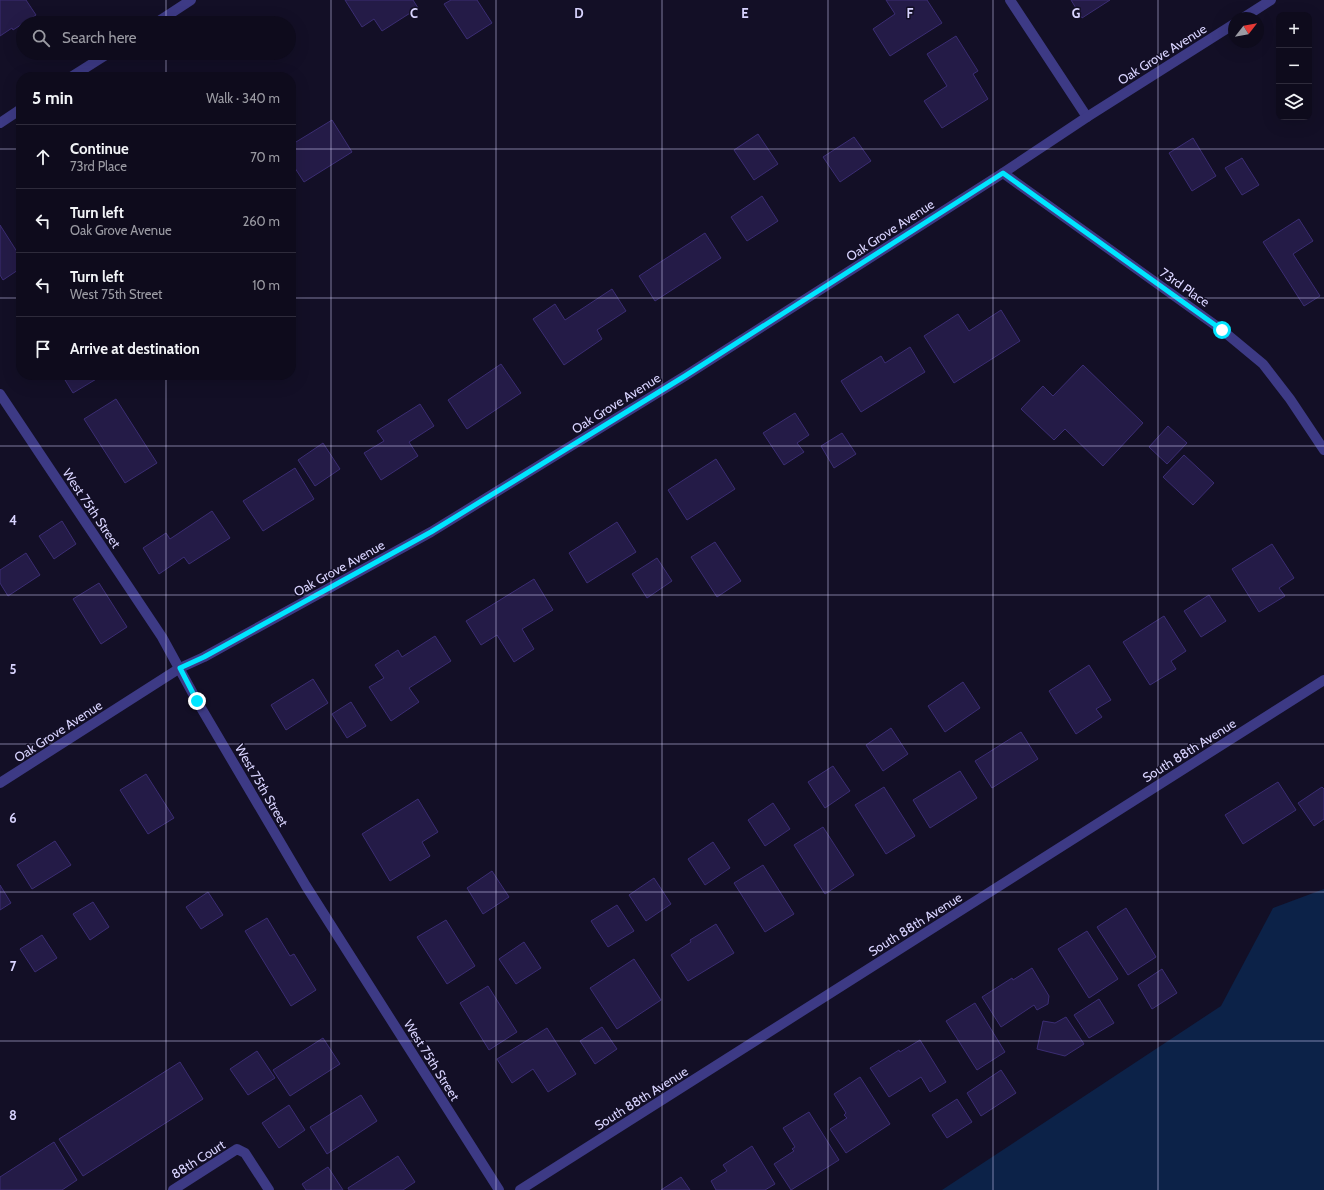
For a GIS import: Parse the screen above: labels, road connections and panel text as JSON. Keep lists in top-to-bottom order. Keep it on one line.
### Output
{"streets":{"street":["Oak Grove Avenue","73rd Place","West 75th Street","South 88th Avenue","88th Court"]},"crossings":[["Oak Grove Avenue","73rd Place"],["Oak Grove Avenue","West 75th Street"]],"north":"top right","page":{"map_buttons":["+","−"],"search":"Search here","heading":["5 min","Walk · 340 m"],"list":[["Continue","73rd Place","70 m"],["Turn left","Oak Grove Avenue","260 m"],["Turn left","West 75th Street","10 m"],"Arrive at destination"]},"grid":{"columns":["C","D","E","F","G"],"rows":["4","5","6","7","8"]}}
